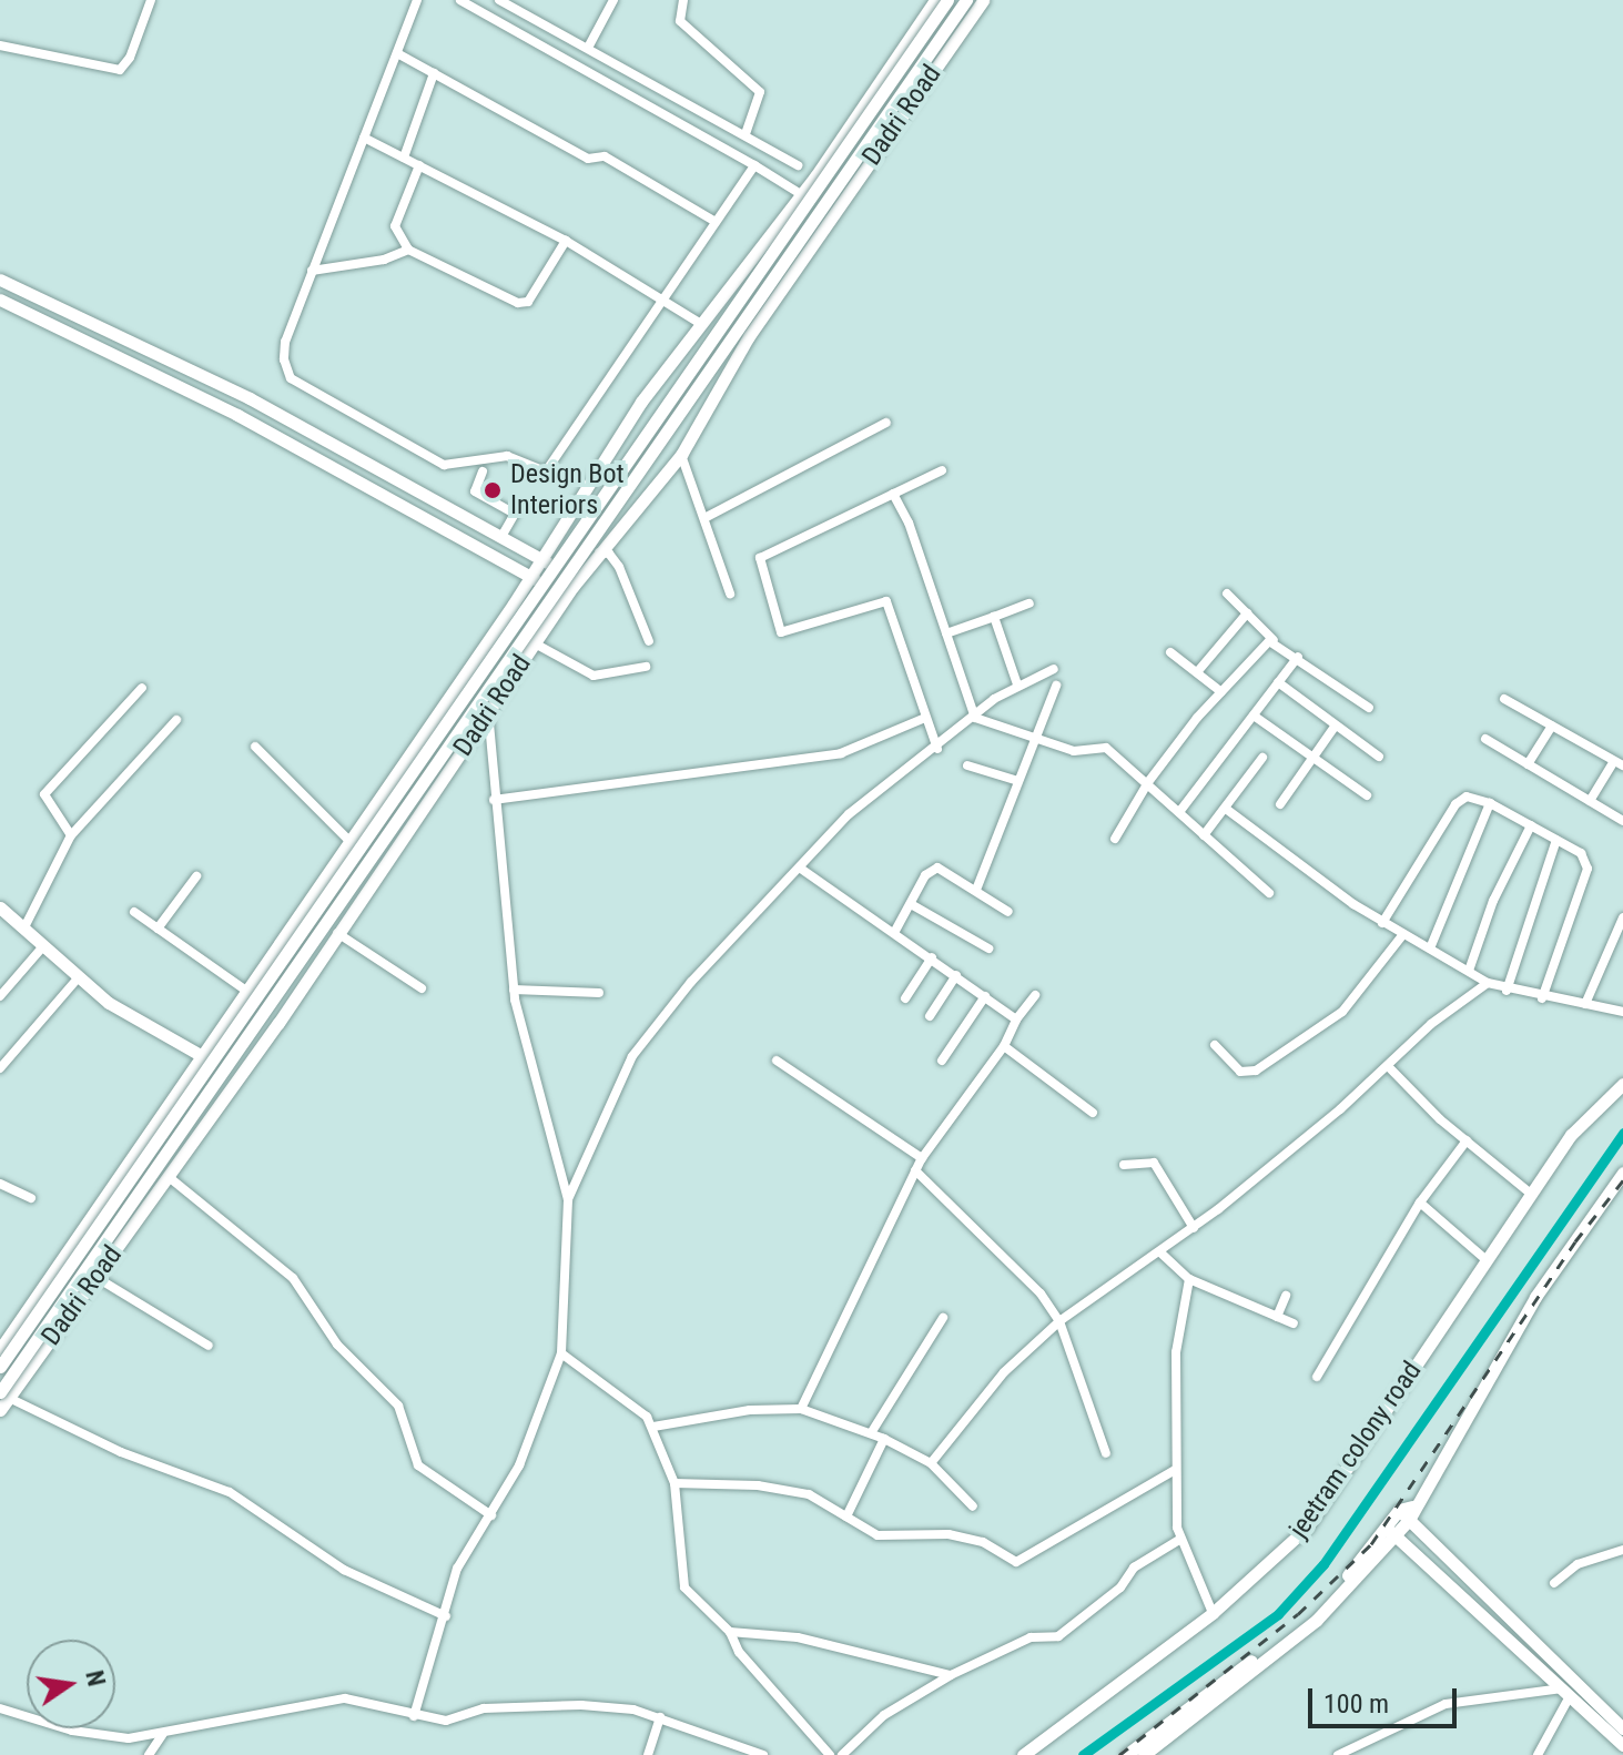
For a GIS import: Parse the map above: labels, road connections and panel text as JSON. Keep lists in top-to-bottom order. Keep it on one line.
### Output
{"streets":{"street":["Dadri Road","jeetram colony road"]},"places":["Design Bot Interiors"],"scale_bar":"100 m","north":"right"}
